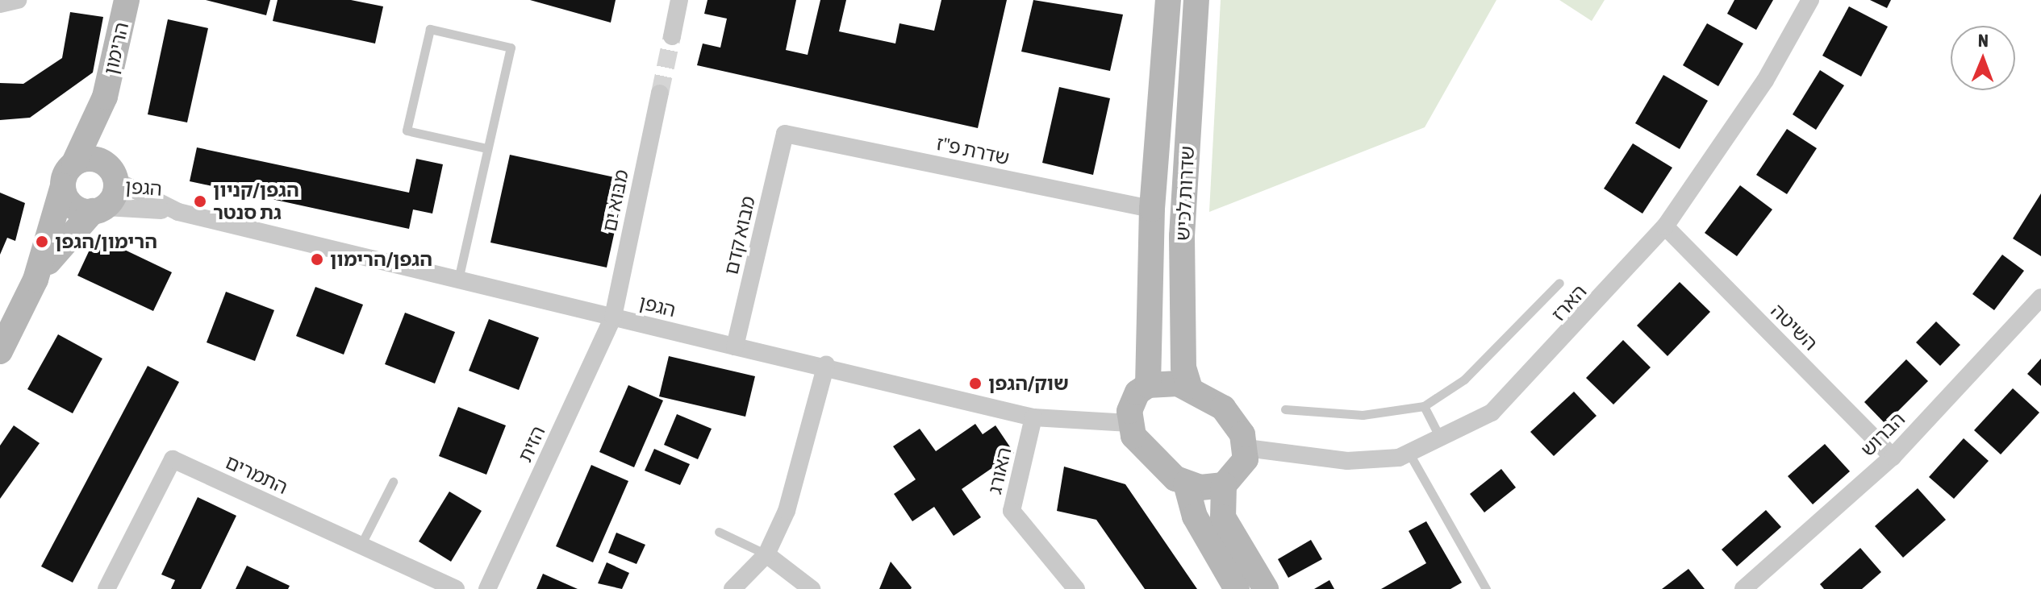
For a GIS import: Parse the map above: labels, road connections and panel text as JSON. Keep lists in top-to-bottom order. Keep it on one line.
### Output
{"streets":{"main road":["הרימון","שדרות לכיש"],"street":["שדרת פ\"ז","הגפן","מבוא ים","מבוא קדם","הארז","השיטה","הברוש","הזית","האורג","התמרים"]},"crossings":[["הרימון","הגפן"],["שדרת פ\"ז","שדרות לכיש"],["שדרת פ\"ז","מבוא קדם"],["הגפן","שדרות לכיש"],["הגפן","מבוא ים"],["הגפן","מבוא קדם"],["הגפן","הארז"],["הגפן","הזית"],["הגפן","האורג"],["שדרות לכיש","הארז"],["מבוא ים","הזית"],["הארז","השיטה"],["השיטה","הברוש"]],"places":["הגפן/קניון גת סנטר","הרימון/הגפן","הגפן/הרימון","שוק/הגפן"],"north":"top"}
